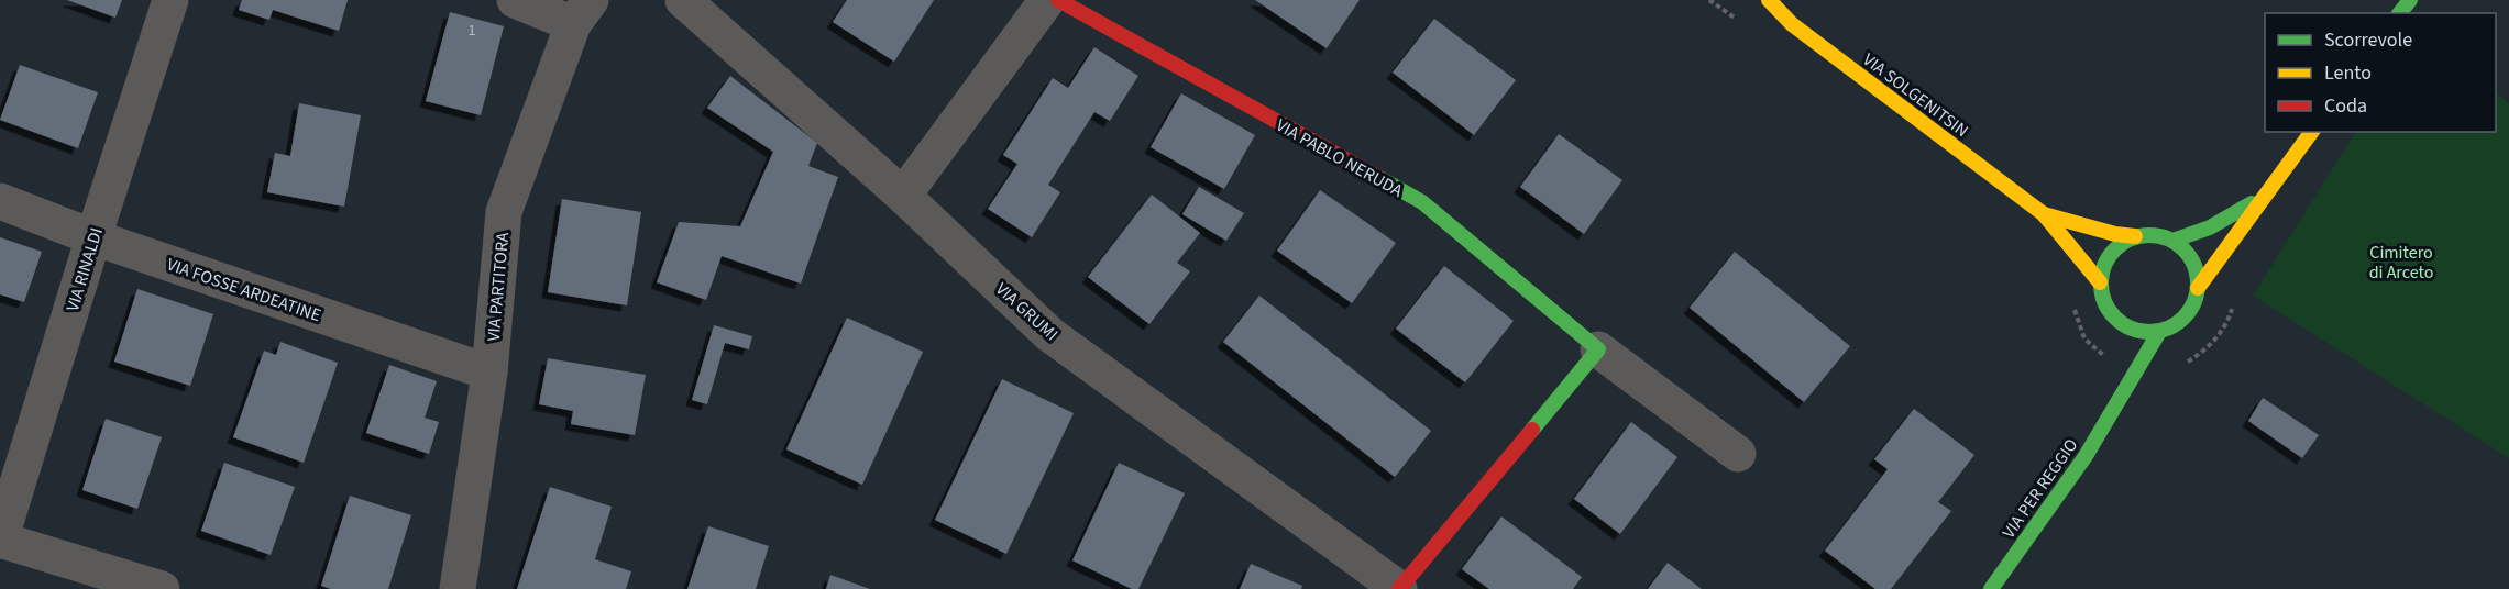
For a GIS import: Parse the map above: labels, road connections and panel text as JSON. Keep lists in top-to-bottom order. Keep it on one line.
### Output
{"streets":{"street":["VIA SOLGENITSIN","VIA PABLO NERUDA","VIA RINALDI","VIA PARTITORA","VIA FOSSE ARDEATINE","VIA GRUMI","VIA PER REGGIO"]},"crossings":[["VIA SOLGENITSIN","VIA PER REGGIO"],["VIA RINALDI","VIA FOSSE ARDEATINE"],["VIA PARTITORA","VIA FOSSE ARDEATINE"]],"parks":["Cimitero di Arceto"],"house_numbers":["1"],"legend":["Scorrevole","Lento","Coda"]}
